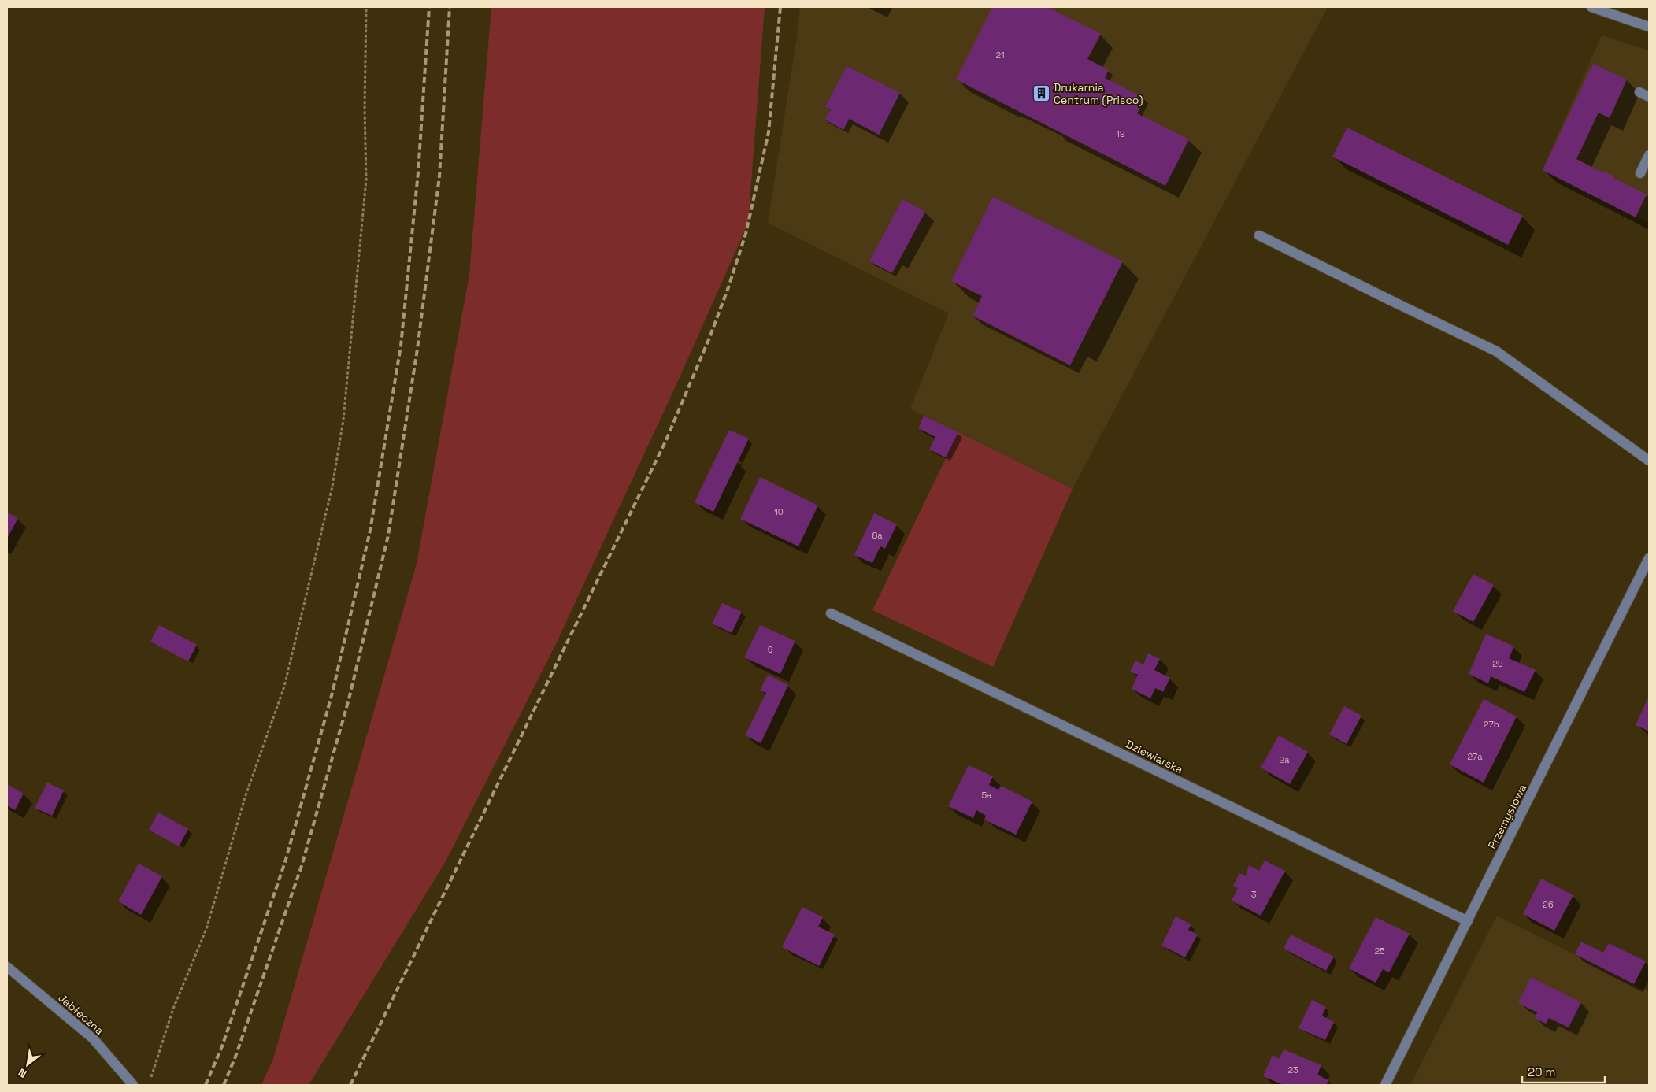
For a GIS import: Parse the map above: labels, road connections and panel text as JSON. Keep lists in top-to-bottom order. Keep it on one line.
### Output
{"streets":{"street":["Dziewiarska","Przemysłowa","Jabłeczna"]},"crossings":[["Dziewiarska","Przemysłowa"]],"places":{"building":["Drukarnia Centrum (Prisco)"]},"house_numbers":["21","19","10","8a","9","29","27b","27a","2a","5a","3","26","25","23"],"scale_bar":"20 m","north":"bottom left"}
